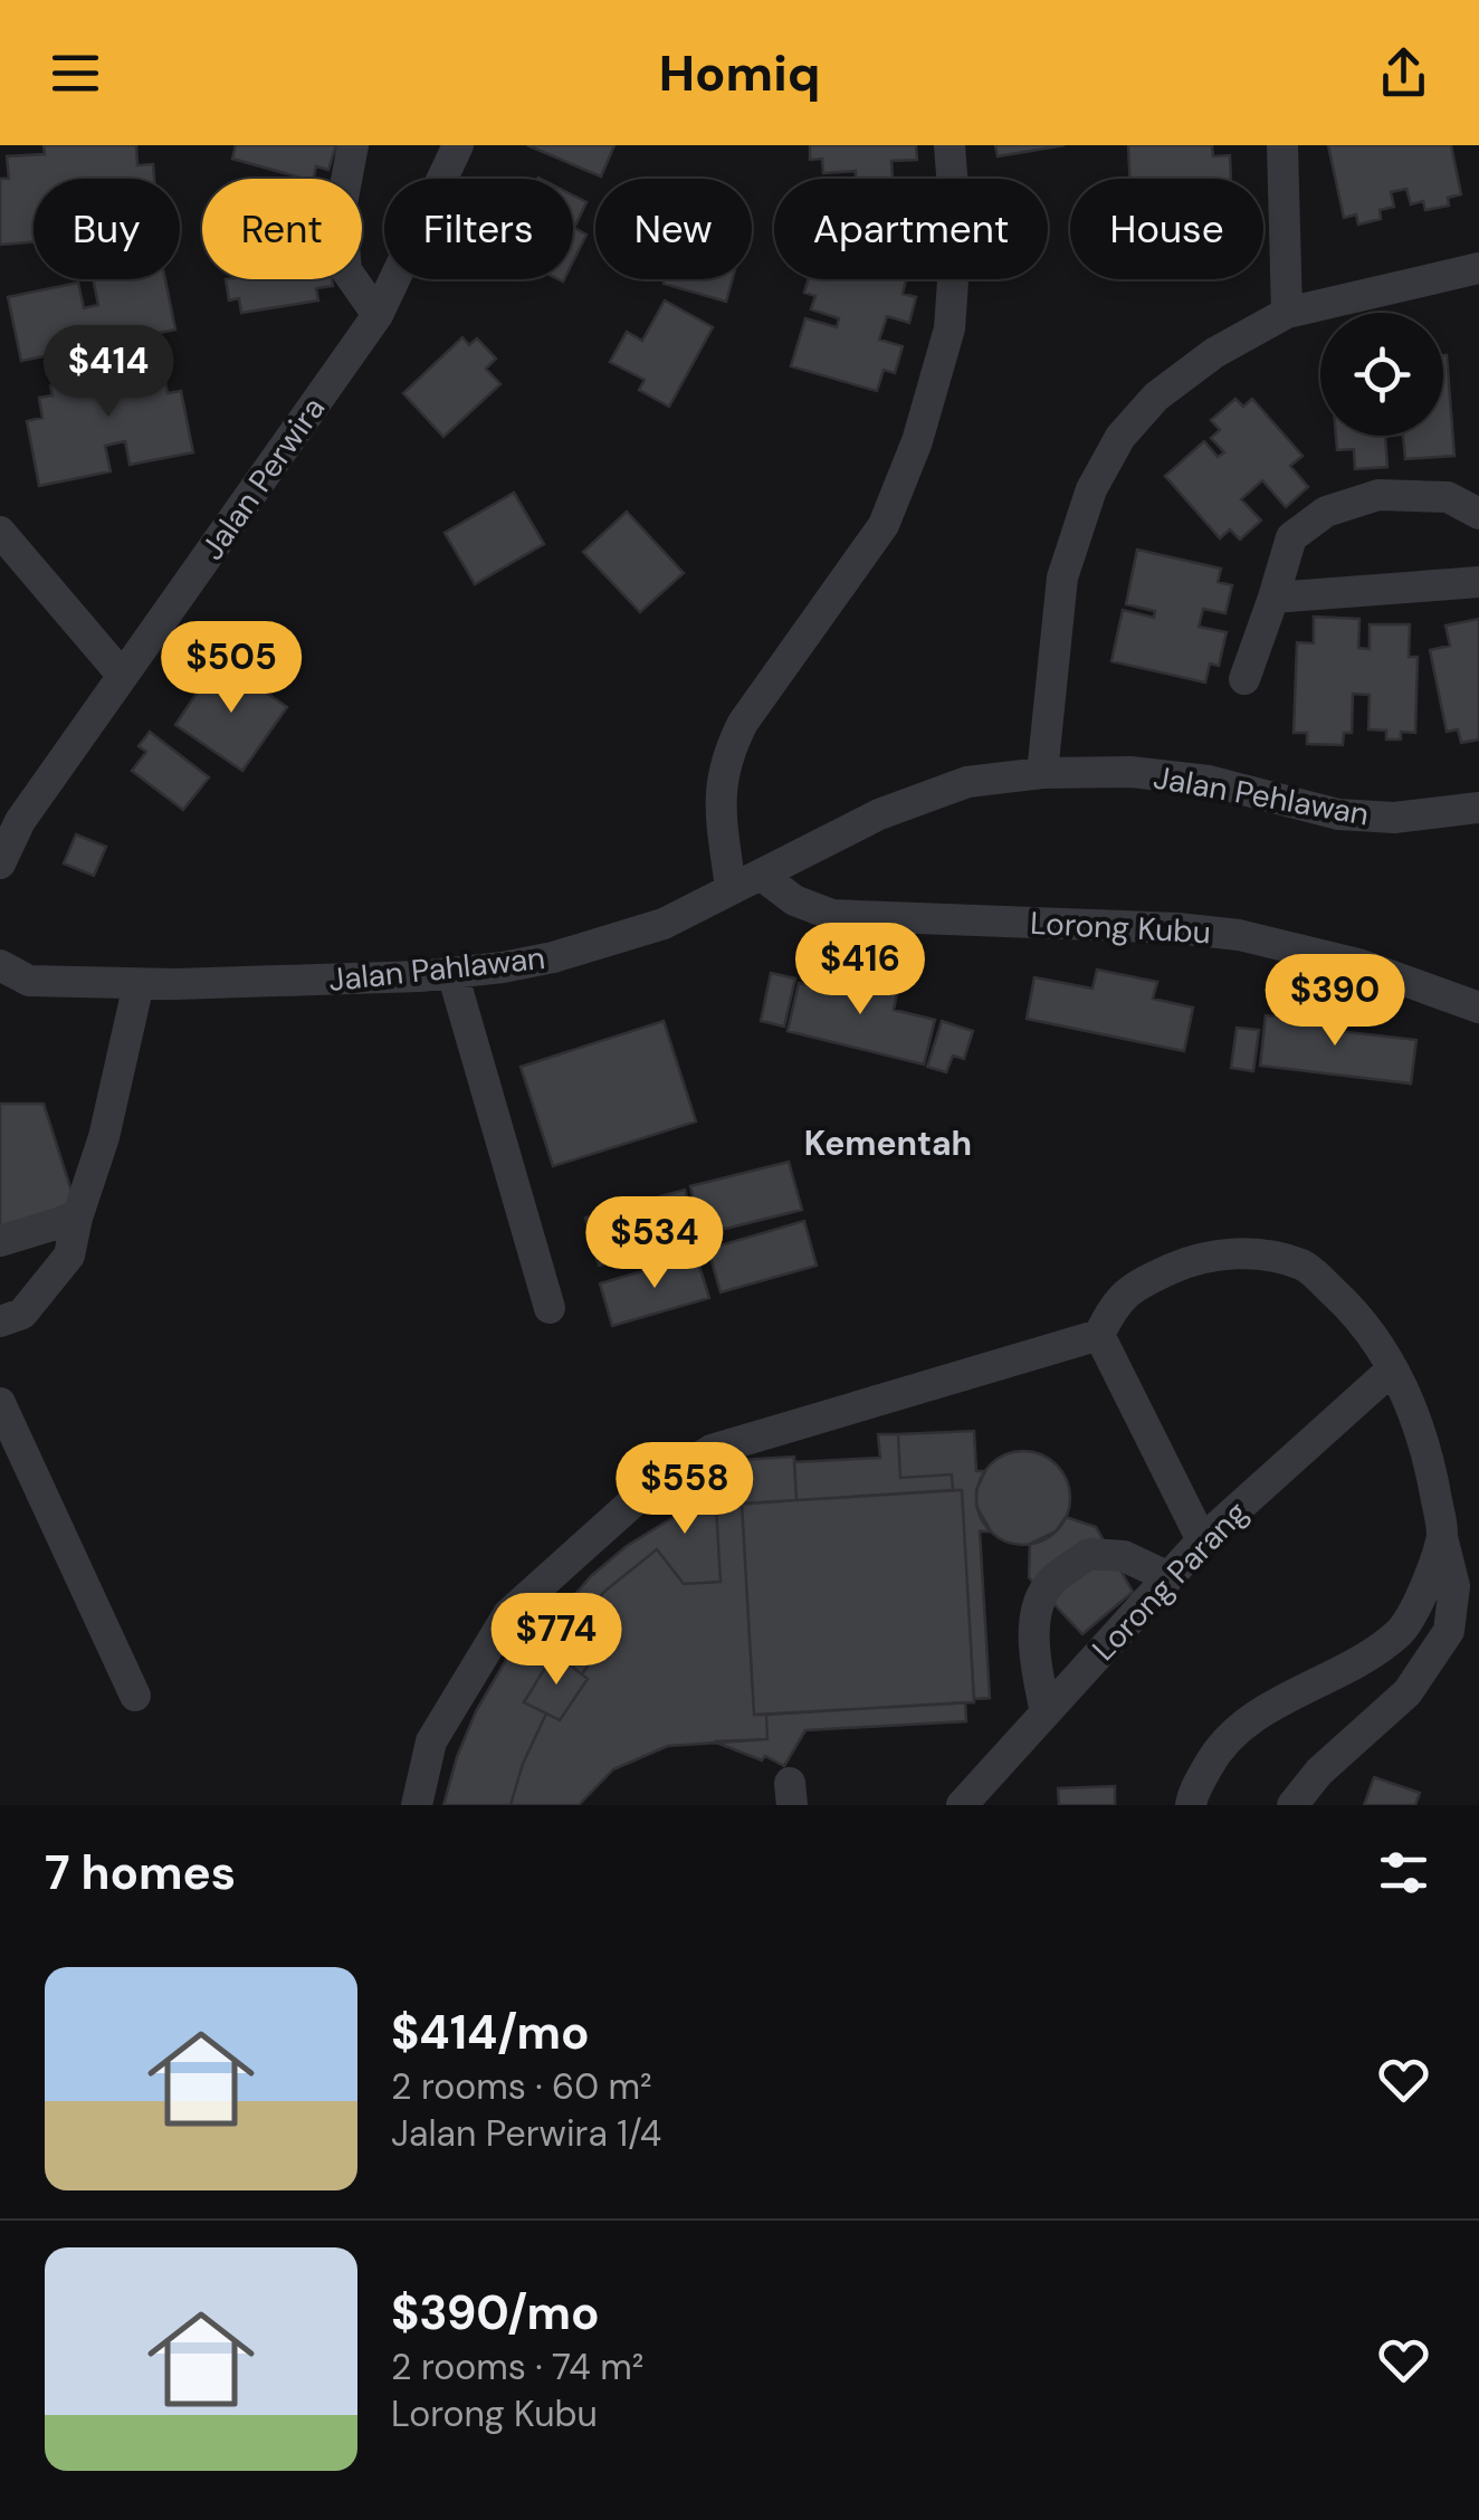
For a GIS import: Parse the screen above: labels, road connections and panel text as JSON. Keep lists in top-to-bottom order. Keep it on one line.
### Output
{"streets":{"street":["Jalan Perwira","Jalan Pehlawan","Lorong Kubu","Jalan Pahlawan","Lorong Parang"]},"crossings":[["Jalan Pehlawan","Jalan Pahlawan"],["Lorong Kubu","Jalan Pahlawan"]],"districts":["Kementah"],"page":{"header":"Homiq","chip":["Buy","Rent","Filters","New","Apartment","House"],"price":["$414","$505","$416","$390","$534","$558","$774"],"heading":"7 homes","list":[{"name":"$414/mo","note":"2 rooms · 60 m² · Jalan Perwira 1/4"},{"name":"$390/mo","note":"2 rooms · 74 m² · Lorong Kubu"}]}}
